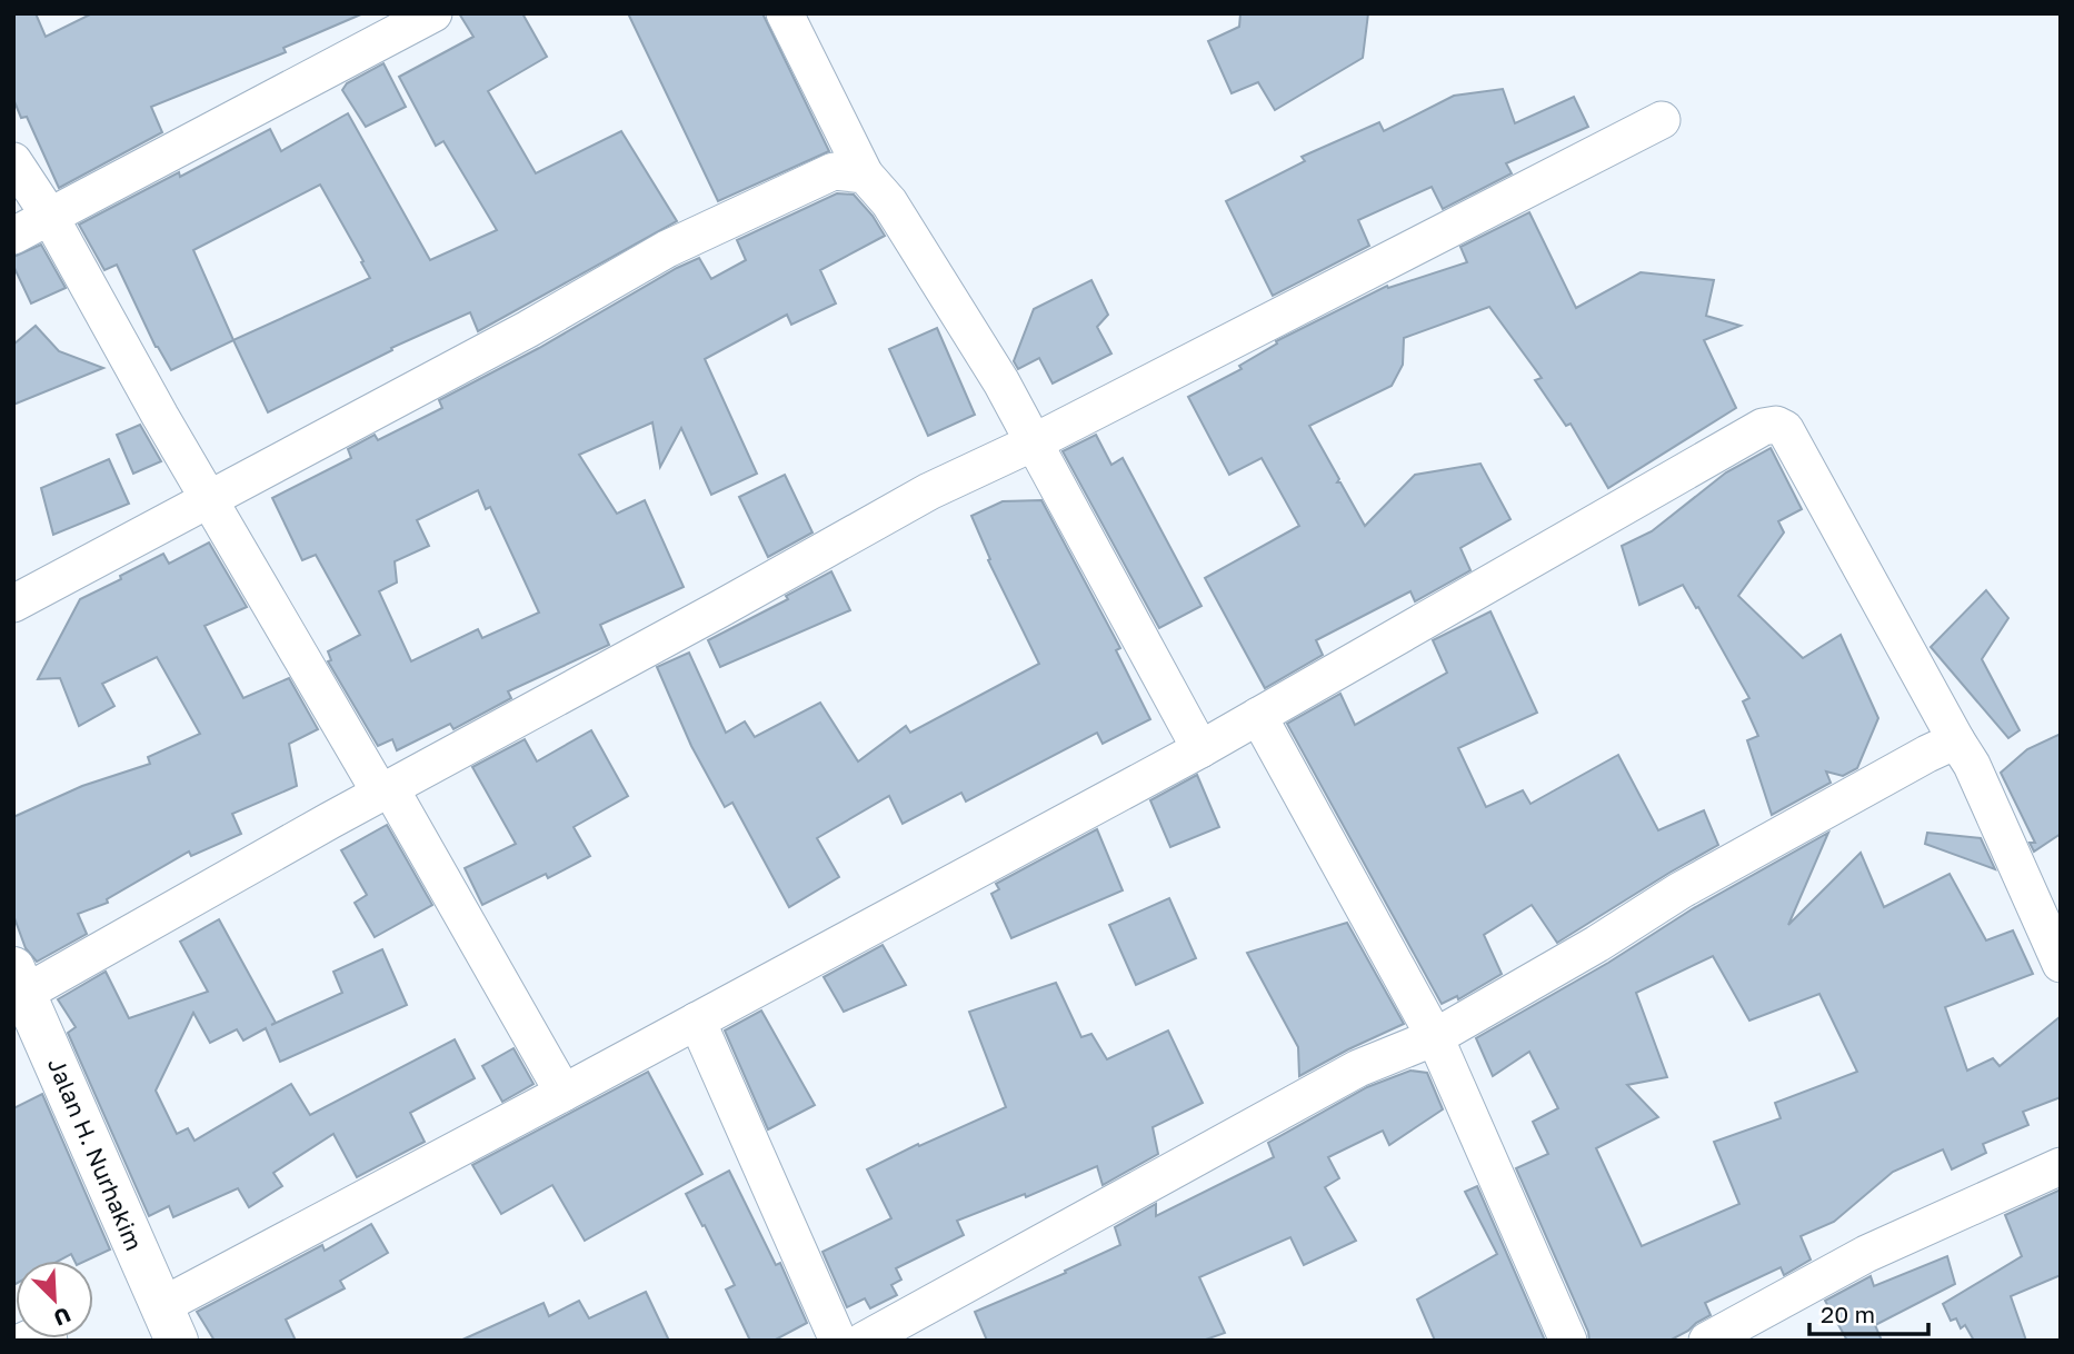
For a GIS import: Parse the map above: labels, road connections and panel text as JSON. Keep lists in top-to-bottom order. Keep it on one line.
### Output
{"streets":{"main road":["Jalan H. Nurhakim"]},"scale_bar":"20 m","north":"bottom right"}
